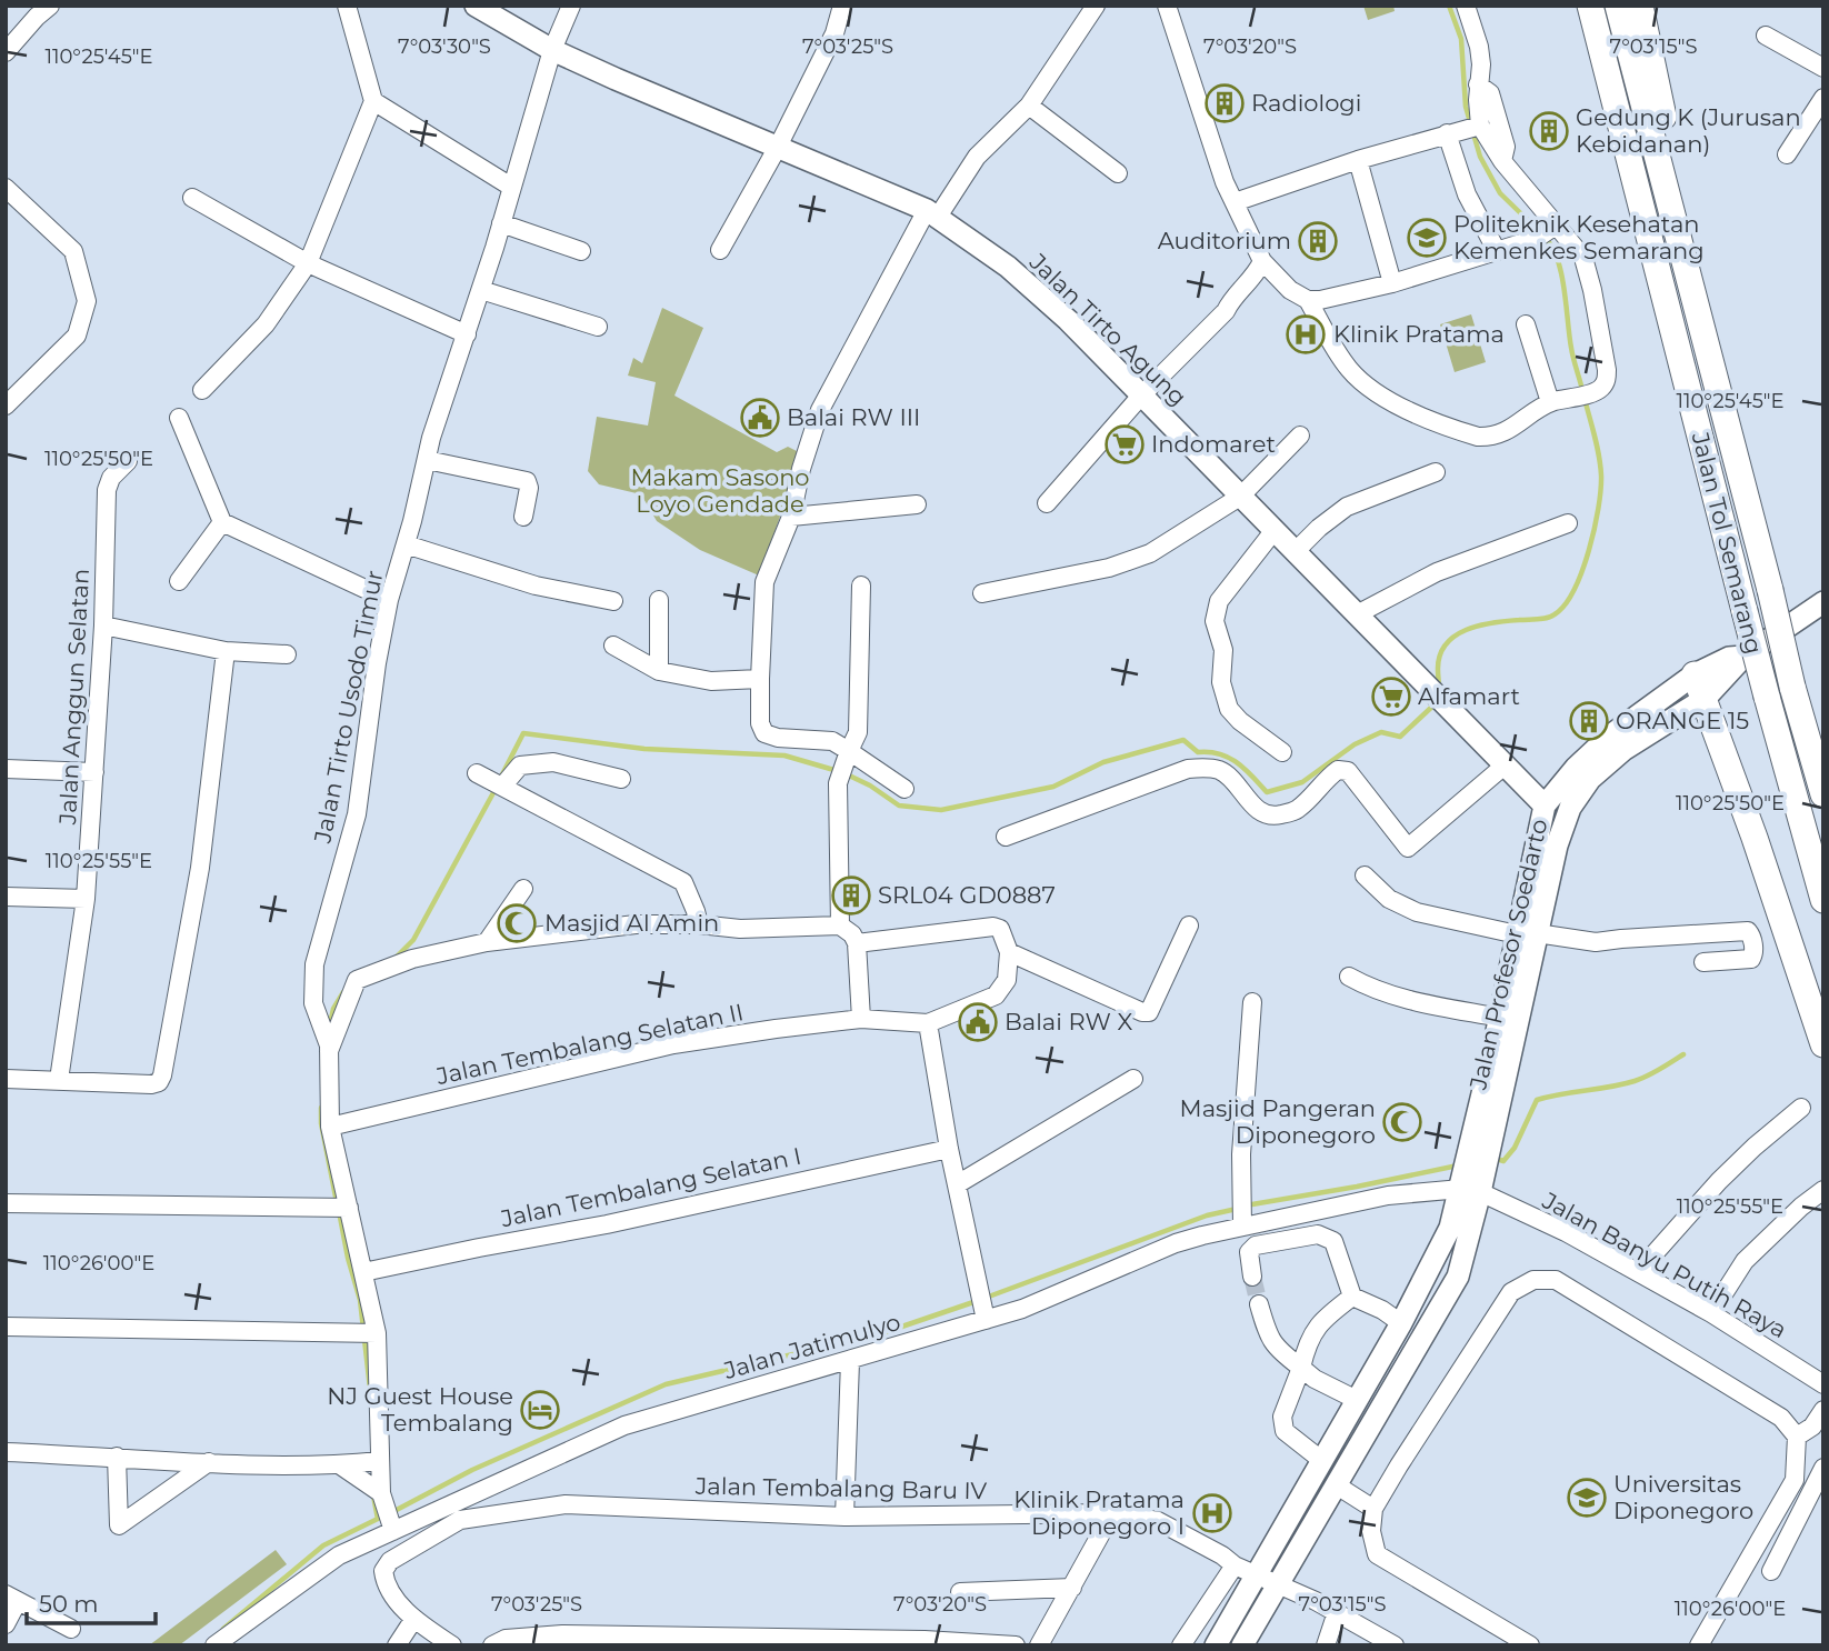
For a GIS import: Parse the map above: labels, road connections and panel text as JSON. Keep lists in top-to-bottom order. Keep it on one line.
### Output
{"streets":{"highway":["Jalan Tol Semarang"],"main road":["Jalan Tirto Agung","Jalan Profesor Soedarto"],"street":["Jalan Anggun Selatan","Jalan Tirto Usodo Timur","Jalan Tembalang Selatan II","Jalan Tembalang Selatan I","Jalan Banyu Putih Raya","Jalan Jatimulyo","Jalan Tembalang Baru IV"]},"crossings":[["Jalan Tirto Agung","Jalan Tirto Usodo Timur"],["Jalan Tirto Agung","Jalan Profesor Soedarto"],["Jalan Profesor Soedarto","Jalan Banyu Putih Raya"],["Jalan Profesor Soedarto","Jalan Jatimulyo"],["Jalan Profesor Soedarto","Jalan Tembalang Baru IV"],["Jalan Banyu Putih Raya","Jalan Jatimulyo"]],"parks":["Makam Sasono Loyo Gendade"],"places":{"building":["Radiologi","Gedung K (Jurusan Kebidanan)","Auditorium","ORANGE 15","SRL04 GD0887"],"school or university":["Politeknik Kesehatan Kemenkes Semarang","Universitas Diponegoro"],"hospital":["Klinik Pratama","Klinik Pratama Diponegoro I"],"public building":["Balai RW III","Balai RW X"],"supermarket":["Indomaret","Alfamart"],"mosque":["Masjid Al Amin","Masjid Pangeran Diponegoro"],"hotel":["NJ Guest House Tembalang"]},"scale_bar":"50 m","coordinates":["7°03'30\"S","7°03'25\"S","7°03'20\"S","7°03'15\"S","110°25'45\"E","110°25'50\"E","110°25'55\"E","110°26'00\"E"]}
